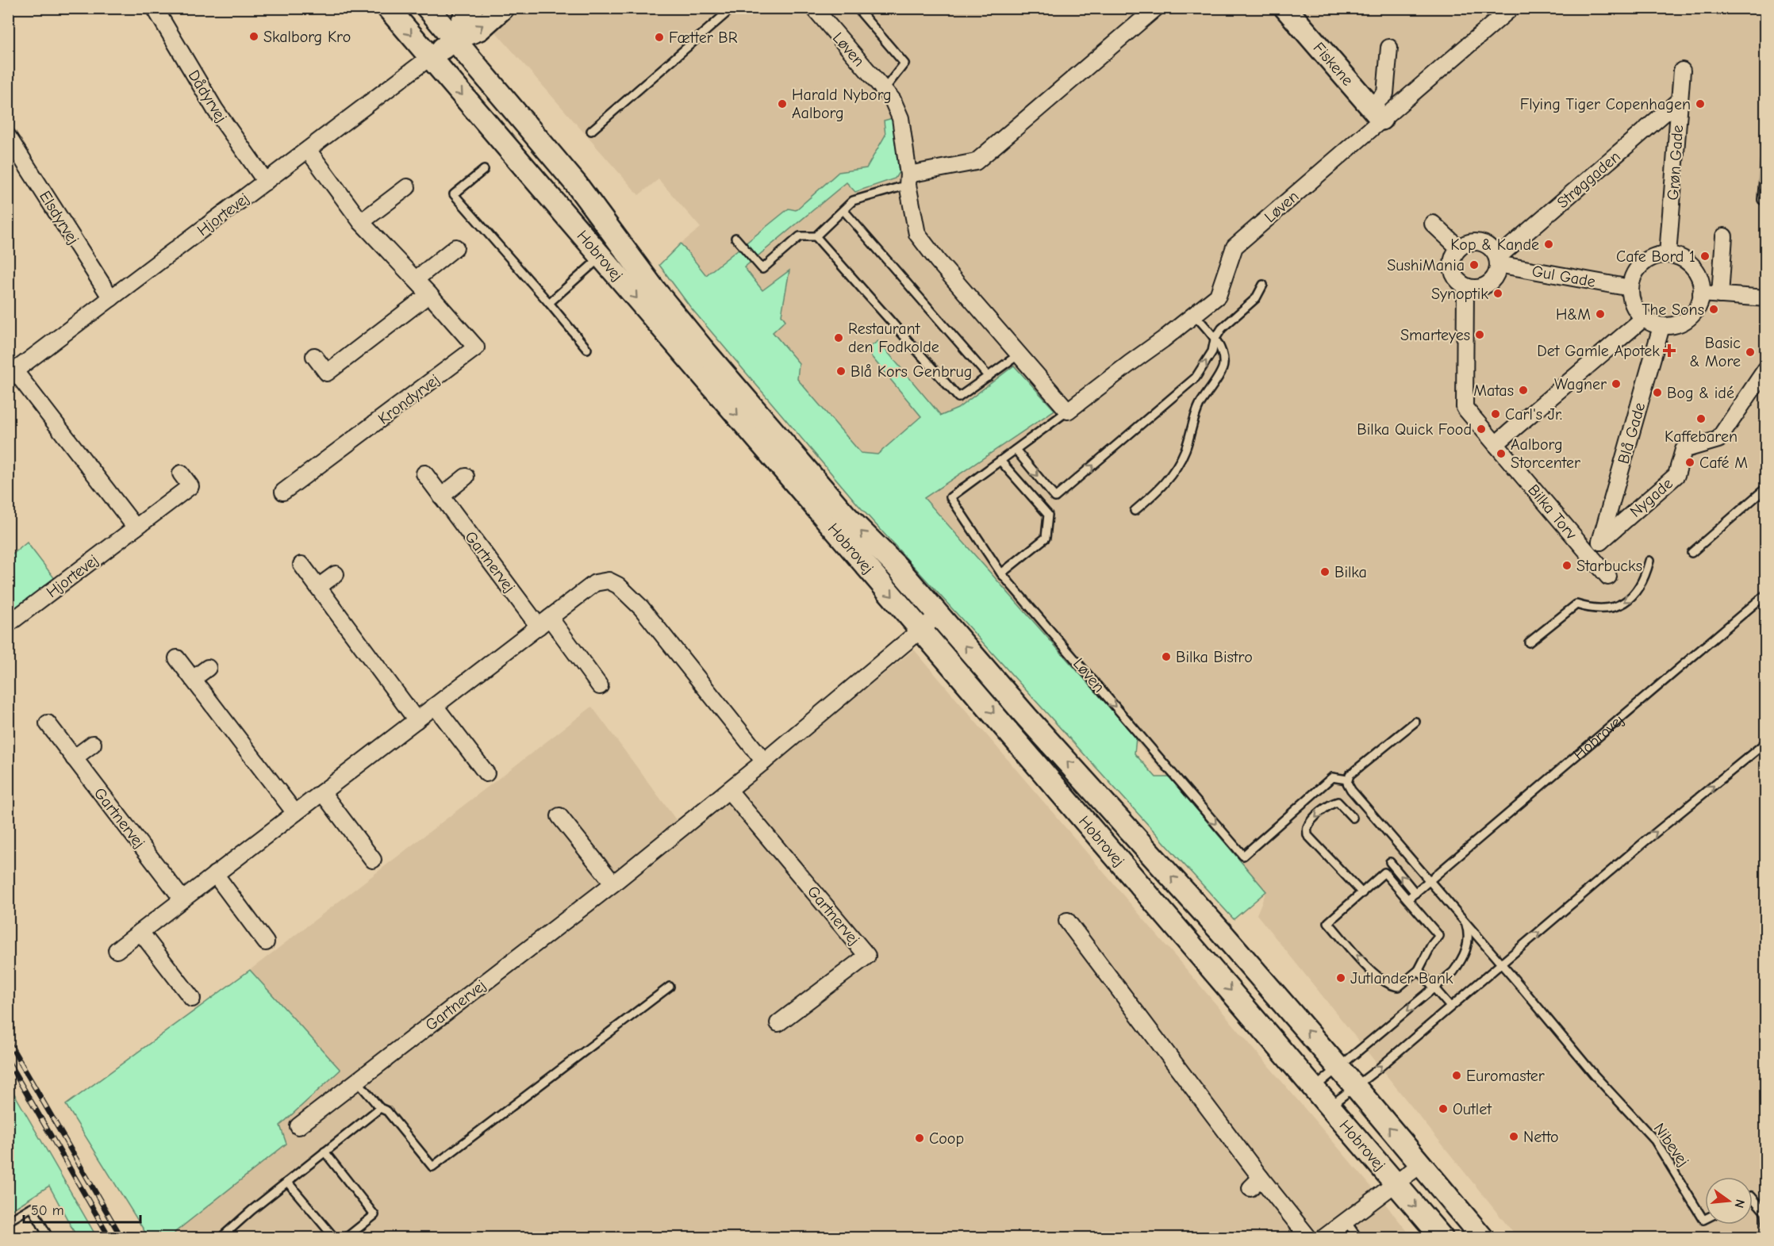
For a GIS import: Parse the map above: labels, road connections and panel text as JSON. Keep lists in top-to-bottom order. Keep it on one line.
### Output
{"streets":{"main road":["Fiskene","Hobrovej"],"street":["Løven","Dådyrvej","Grøn Gade","Strøggaden","Hjortevej","Elsdyrvej","Gul Gade","Krondyrvej","Blå Gade","Nygade","Bilka Torv","Gartnervej"],"lane":["Nibevej"]},"crossings":[["Løven","Fiskene"],["Dådyrvej","Hjortevej"],["Grøn Gade","Strøggaden"],["Grøn Gade","Gul Gade"],["Grøn Gade","Blå Gade"],["Strøggaden","Gul Gade"],["Strøggaden","Bilka Torv"],["Hjortevej","Elsdyrvej"],["Hjortevej","Hobrovej"],["Hjortevej","Krondyrvej"],["Hobrovej","Gartnervej"],["Hobrovej","Nibevej"],["Gul Gade","Blå Gade"],["Gul Gade","Bilka Torv"],["Blå Gade","Nygade"]],"places":{"other":["Skalborg Kro","Fætter BR","Harald Nyborg Aalborg","Flying Tiger Copenhagen","Kop & Kande","Cafe Bord 1","SushiMania","Synoptik","The Sons","H&M","Smarteyes","Restaurant den Fodkolde","Basic & More","Blå Kors Genbrug","Wagner","Matas","Bog & idé","Carl's Jr.","Kaffebaren","Bilka Quick Food","Aalborg Storcenter","Café M","Starbucks","Bilka","Bilka Bistro","Jutlander Bank","Euromaster","Outlet","Netto","Coop"],"health":["Det Gamle Apotek"]},"scale_bar":"50 m","north":"right"}
